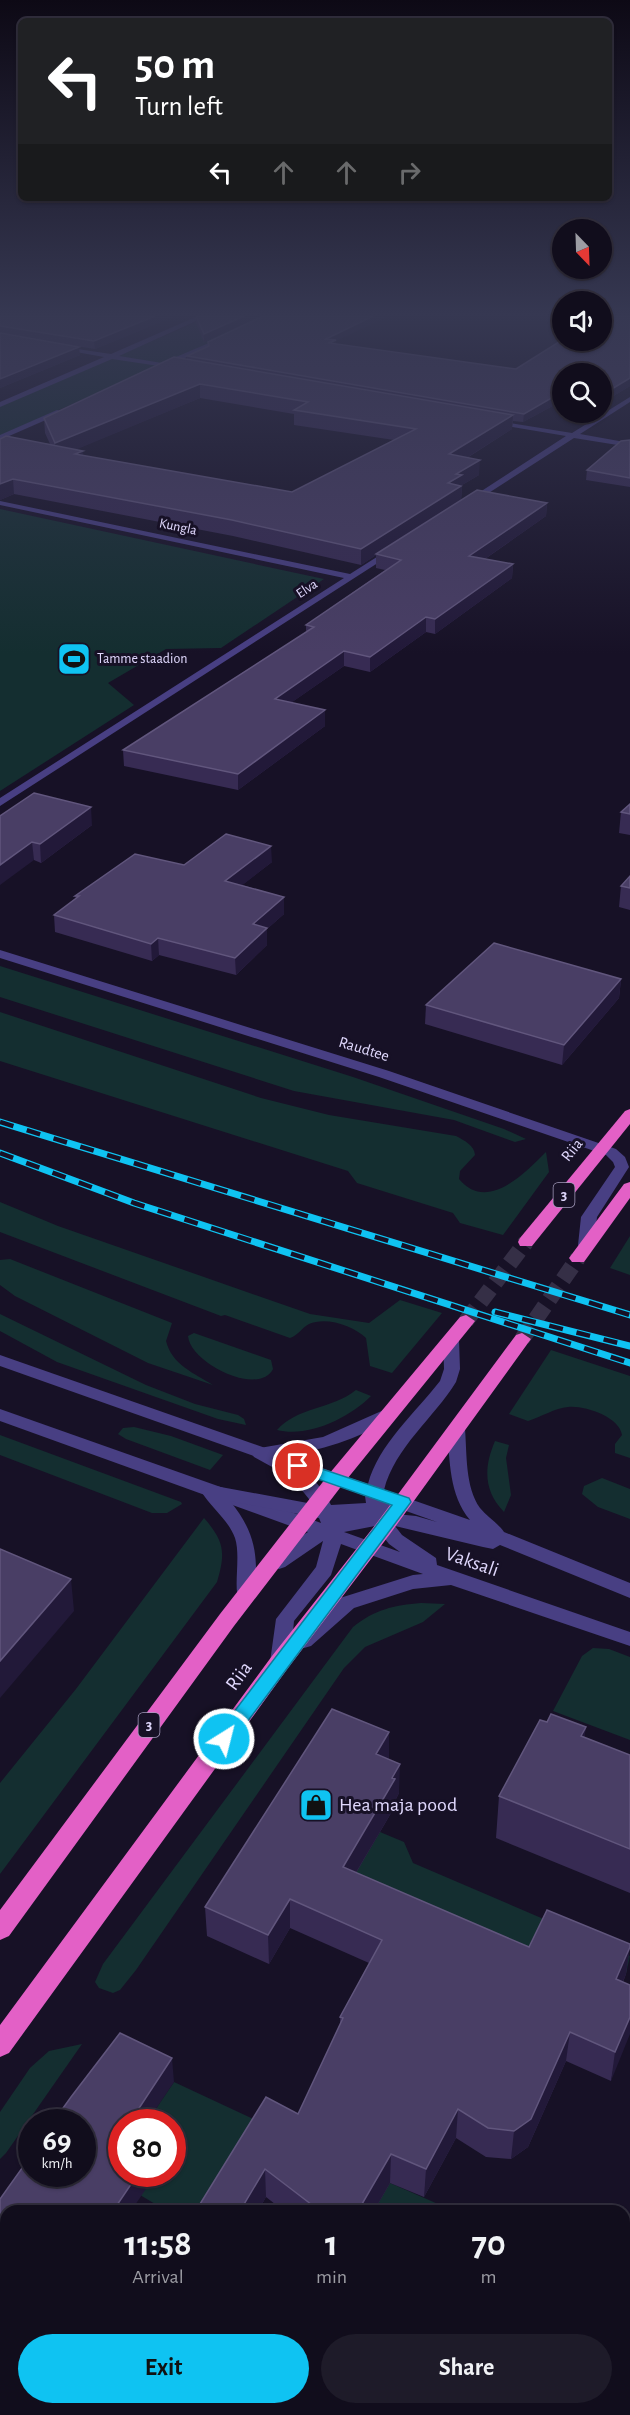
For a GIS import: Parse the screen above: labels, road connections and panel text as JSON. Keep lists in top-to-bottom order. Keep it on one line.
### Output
{"streets":{"highway":["Riia","3"],"street":["Kungla","Elva","Raudtee","Vaksali"]},"crossings":[["Kungla","Elva"],["Raudtee","Riia"],["Riia","Vaksali"],["3","Vaksali"]],"places":{"sports":["Tamme staadion"],"shop":["Hea maja pood"]},"north":"bottom right","page":{"turn":["50 m","Turn left"],"speed":"69 km/h","limit":"80","eta":["11:58","Arrival","1","min","70","m"],"buttons":["Exit","Share"]}}
